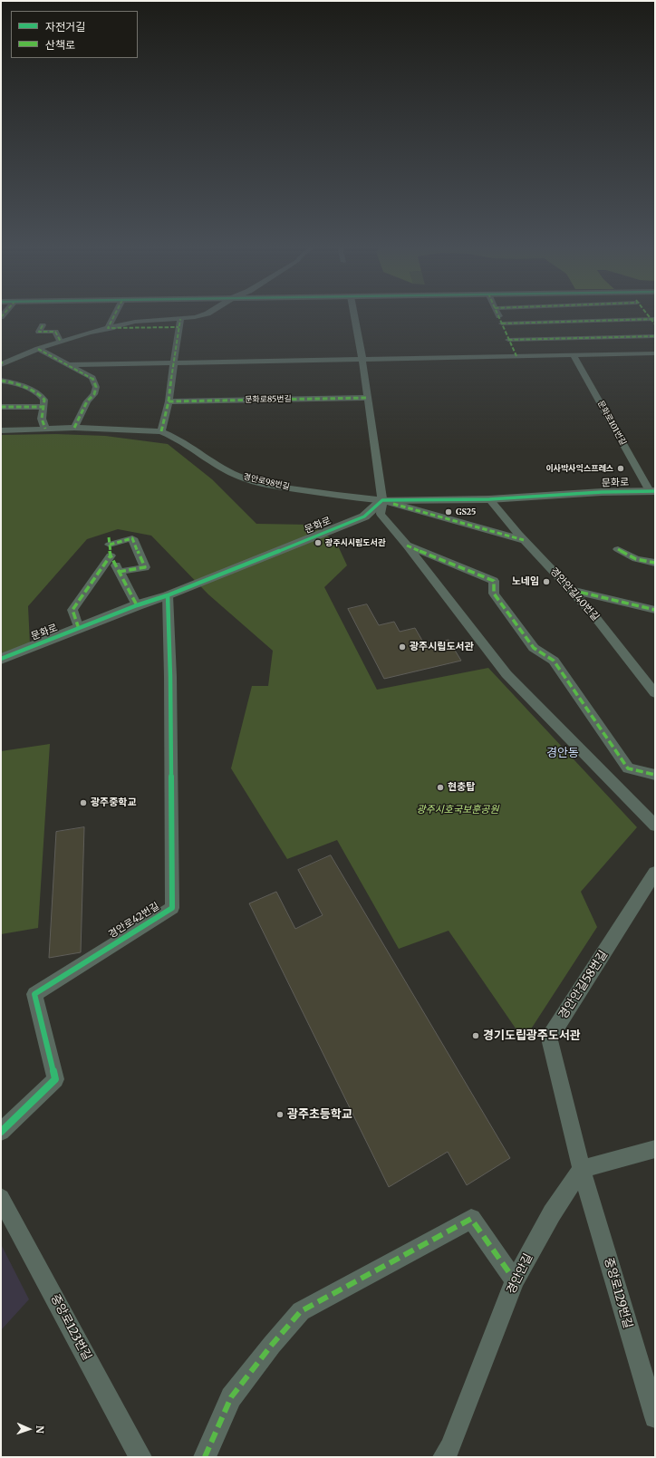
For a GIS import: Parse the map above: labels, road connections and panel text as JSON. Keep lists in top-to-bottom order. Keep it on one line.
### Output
{"streets":{"street":["문화로85번길","문화로101번길","경안로98번길","문화로","경안안길40번길","경안로42번길","경안안길58번길","경안안길","중앙로129번길","중앙로123번길"]},"crossings":[["문화로101번길","문화로"],["경안로98번길","문화로"],["경안로98번길","경안안길40번길"],["문화로","경안안길40번길"],["문화로","경안로42번길"],["경안안길58번길","경안안길"],["경안안길58번길","중앙로129번길"],["경안안길","중앙로129번길"]],"districts":["경안동"],"parks":["광주시호국보훈공원"],"places":["이사박사익스프레스","GS25","광주시시립도서관","노네임","광주시립도서관","현충탑","광주중학교","경기도립광주도서관","광주초등학교"],"legend":["자전거길","산책로"],"north":"right"}
